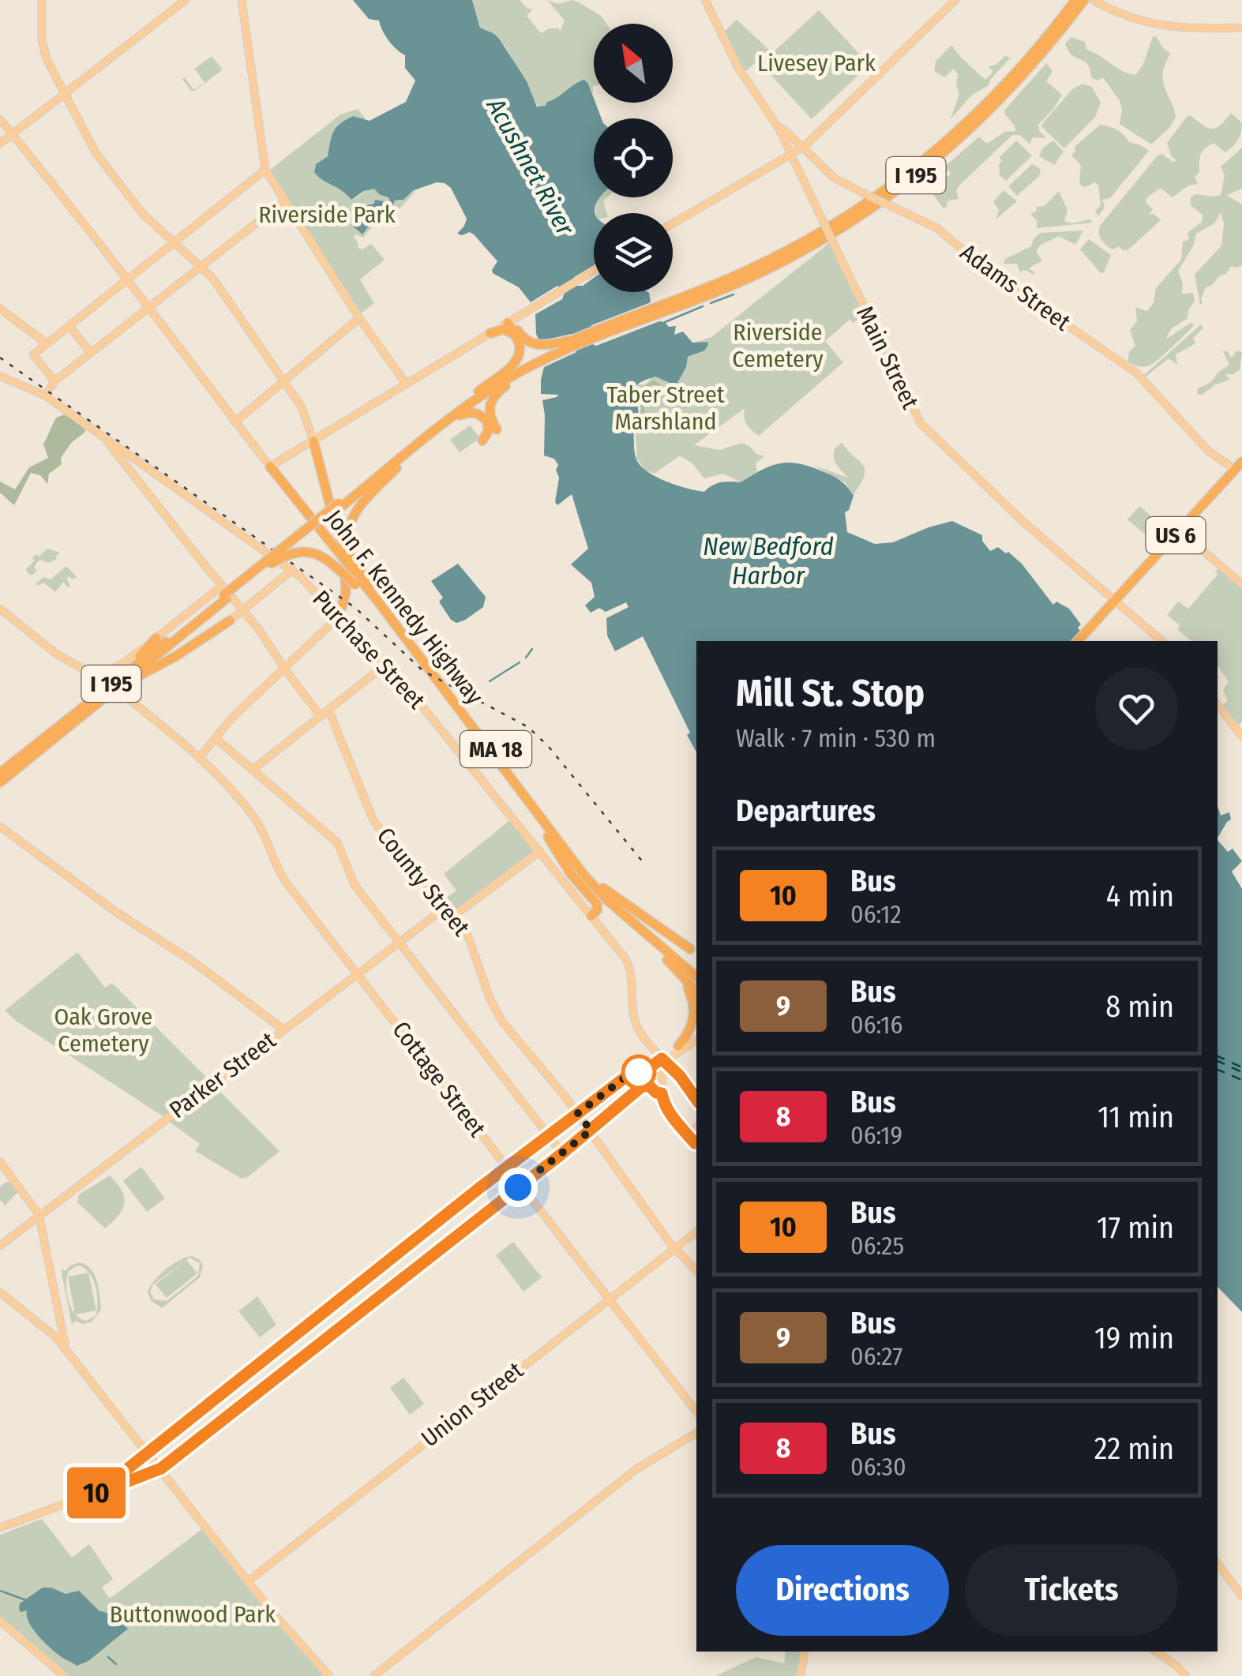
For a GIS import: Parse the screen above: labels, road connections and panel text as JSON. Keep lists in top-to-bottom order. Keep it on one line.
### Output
{"streets":{"highway":["I 195","US 6","John F. Kennedy Highway","MA 18"],"main road":["Adams Street","Main Street","Purchase Street","County Street","Parker Street","Cottage Street","Union Street"]},"crossings":[["I 195","Cottage Street"],["Adams Street","Main Street"],["Adams Street","US 6"],["Main Street","US 6"],["John F. Kennedy Highway","MA 18"],["County Street","Parker Street"],["County Street","Union Street"],["Parker Street","Cottage Street"],["Cottage Street","Union Street"]],"water":["Acushnet River","New Bedford Harbor"],"parks":["Livesey Park","Riverside Park","Riverside Cemetery","Taber Street Marshland","Oak Grove Cemetery","Buttonwood Park"],"lines":["bus line 10"],"north":"top left","page":{"on_map":"10","heading":[["Mill St. Stop","Walk · 7 min · 530 m"],"Departures"],"list":[{"mark":"10","name":"Bus","note":"06:12","value":"4 min"},{"mark":"9","name":"Bus","note":"06:16","value":"8 min"},{"mark":"8","name":"Bus","note":"06:19","value":"11 min"},{"mark":"10","name":"Bus","note":"06:25","value":"17 min"},{"mark":"9","name":"Bus","note":"06:27","value":"19 min"},{"mark":"8","name":"Bus","note":"06:30","value":"22 min"}],"buttons":["Directions","Tickets"]}}
